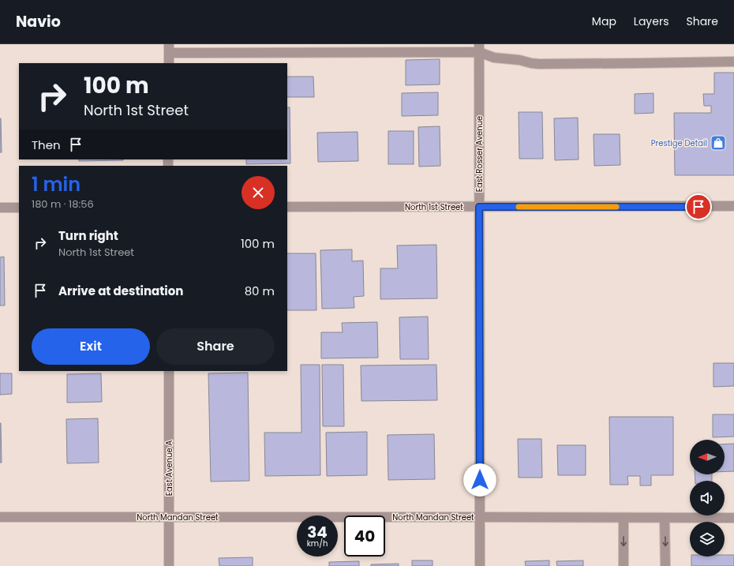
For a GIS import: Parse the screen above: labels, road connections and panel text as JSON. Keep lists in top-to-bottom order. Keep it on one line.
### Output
{"streets":{"street":["East Rosser Avenue","North 1st Street","East Avenue A","North Mandan Street"]},"crossings":[["East Rosser Avenue","North 1st Street"],["East Rosser Avenue","North Mandan Street"],["East Avenue A","North Mandan Street"]],"places":{"shop":["Prestige Detail"]},"north":"left","page":{"header":"Navio","nav":["Map","Layers","Share"],"turn":["100 m","North 1st Street"],"then":"Then","heading":["1 min","180 m · 18:56"],"list":[{"name":"Turn right","note":"North 1st Street","value":"100 m"},{"name":"Arrive at destination","value":"80 m"}],"buttons":["Exit","Share"],"speed":"34 km/h","limit":"40"}}
